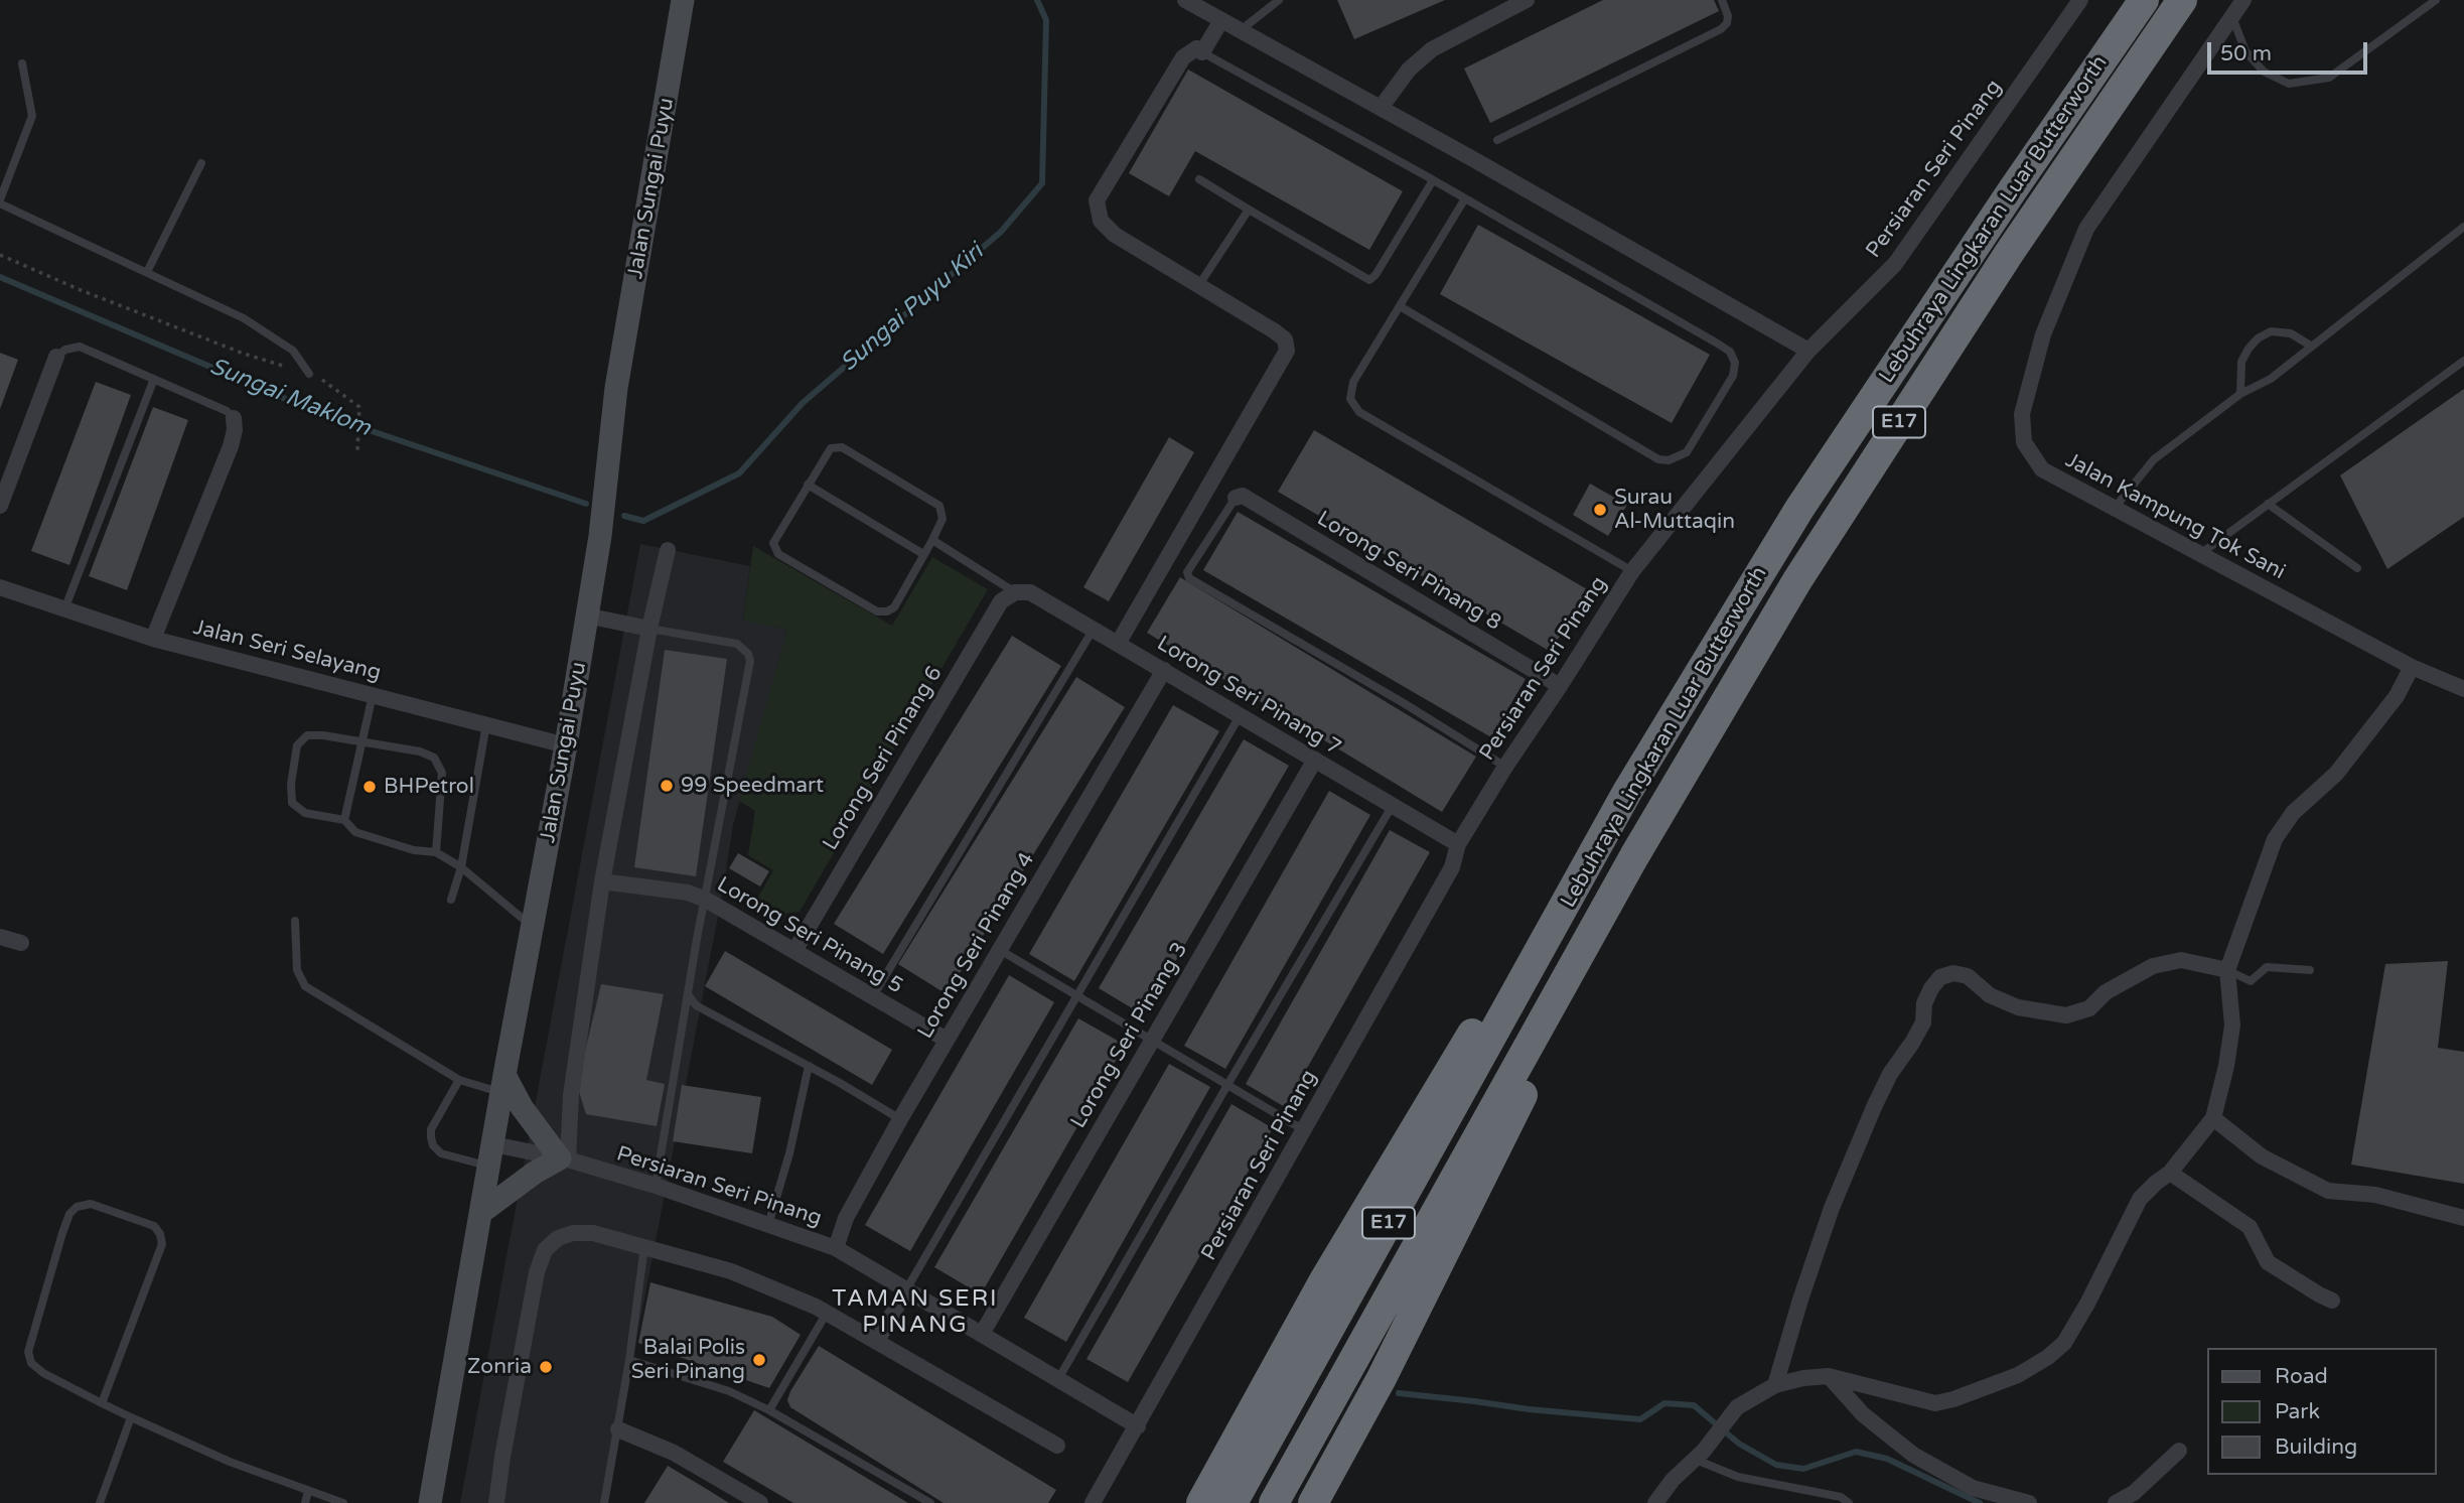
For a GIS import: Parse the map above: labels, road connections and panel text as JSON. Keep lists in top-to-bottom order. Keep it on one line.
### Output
{"streets":{"highway":["Lebuhraya Lingkaran Luar Butterworth","E17"],"main road":["Jalan Sungai Puyu"],"street":["Persiaran Seri Pinang","Jalan Kampung Tok Sani","Lorong Seri Pinang 8","Jalan Seri Selayang","Lorong Seri Pinang 7","Lorong Seri Pinang 6","Lorong Seri Pinang 5","Lorong Seri Pinang 4","Lorong Seri Pinang 3"]},"crossings":[["Persiaran Seri Pinang","Jalan Sungai Puyu"],["Persiaran Seri Pinang","Lorong Seri Pinang 8"],["Persiaran Seri Pinang","Lorong Seri Pinang 7"],["Persiaran Seri Pinang","Lorong Seri Pinang 4"],["Persiaran Seri Pinang","Lorong Seri Pinang 3"],["Jalan Sungai Puyu","Jalan Seri Selayang"],["Lorong Seri Pinang 7","Lorong Seri Pinang 6"],["Lorong Seri Pinang 7","Lorong Seri Pinang 4"],["Lorong Seri Pinang 7","Lorong Seri Pinang 3"],["Lorong Seri Pinang 6","Lorong Seri Pinang 5"],["Lorong Seri Pinang 5","Lorong Seri Pinang 4"]],"districts":["TAMAN SERI PINANG"],"water":["Sungai Puyu Kiri","Sungai Maklom"],"places":["Surau Al-Muttaqin","99 Speedmart","BHPetrol","Balai Polis Seri Pinang","Zonria"],"legend":["Road","Park","Building"],"scale_bar":"50 m"}
